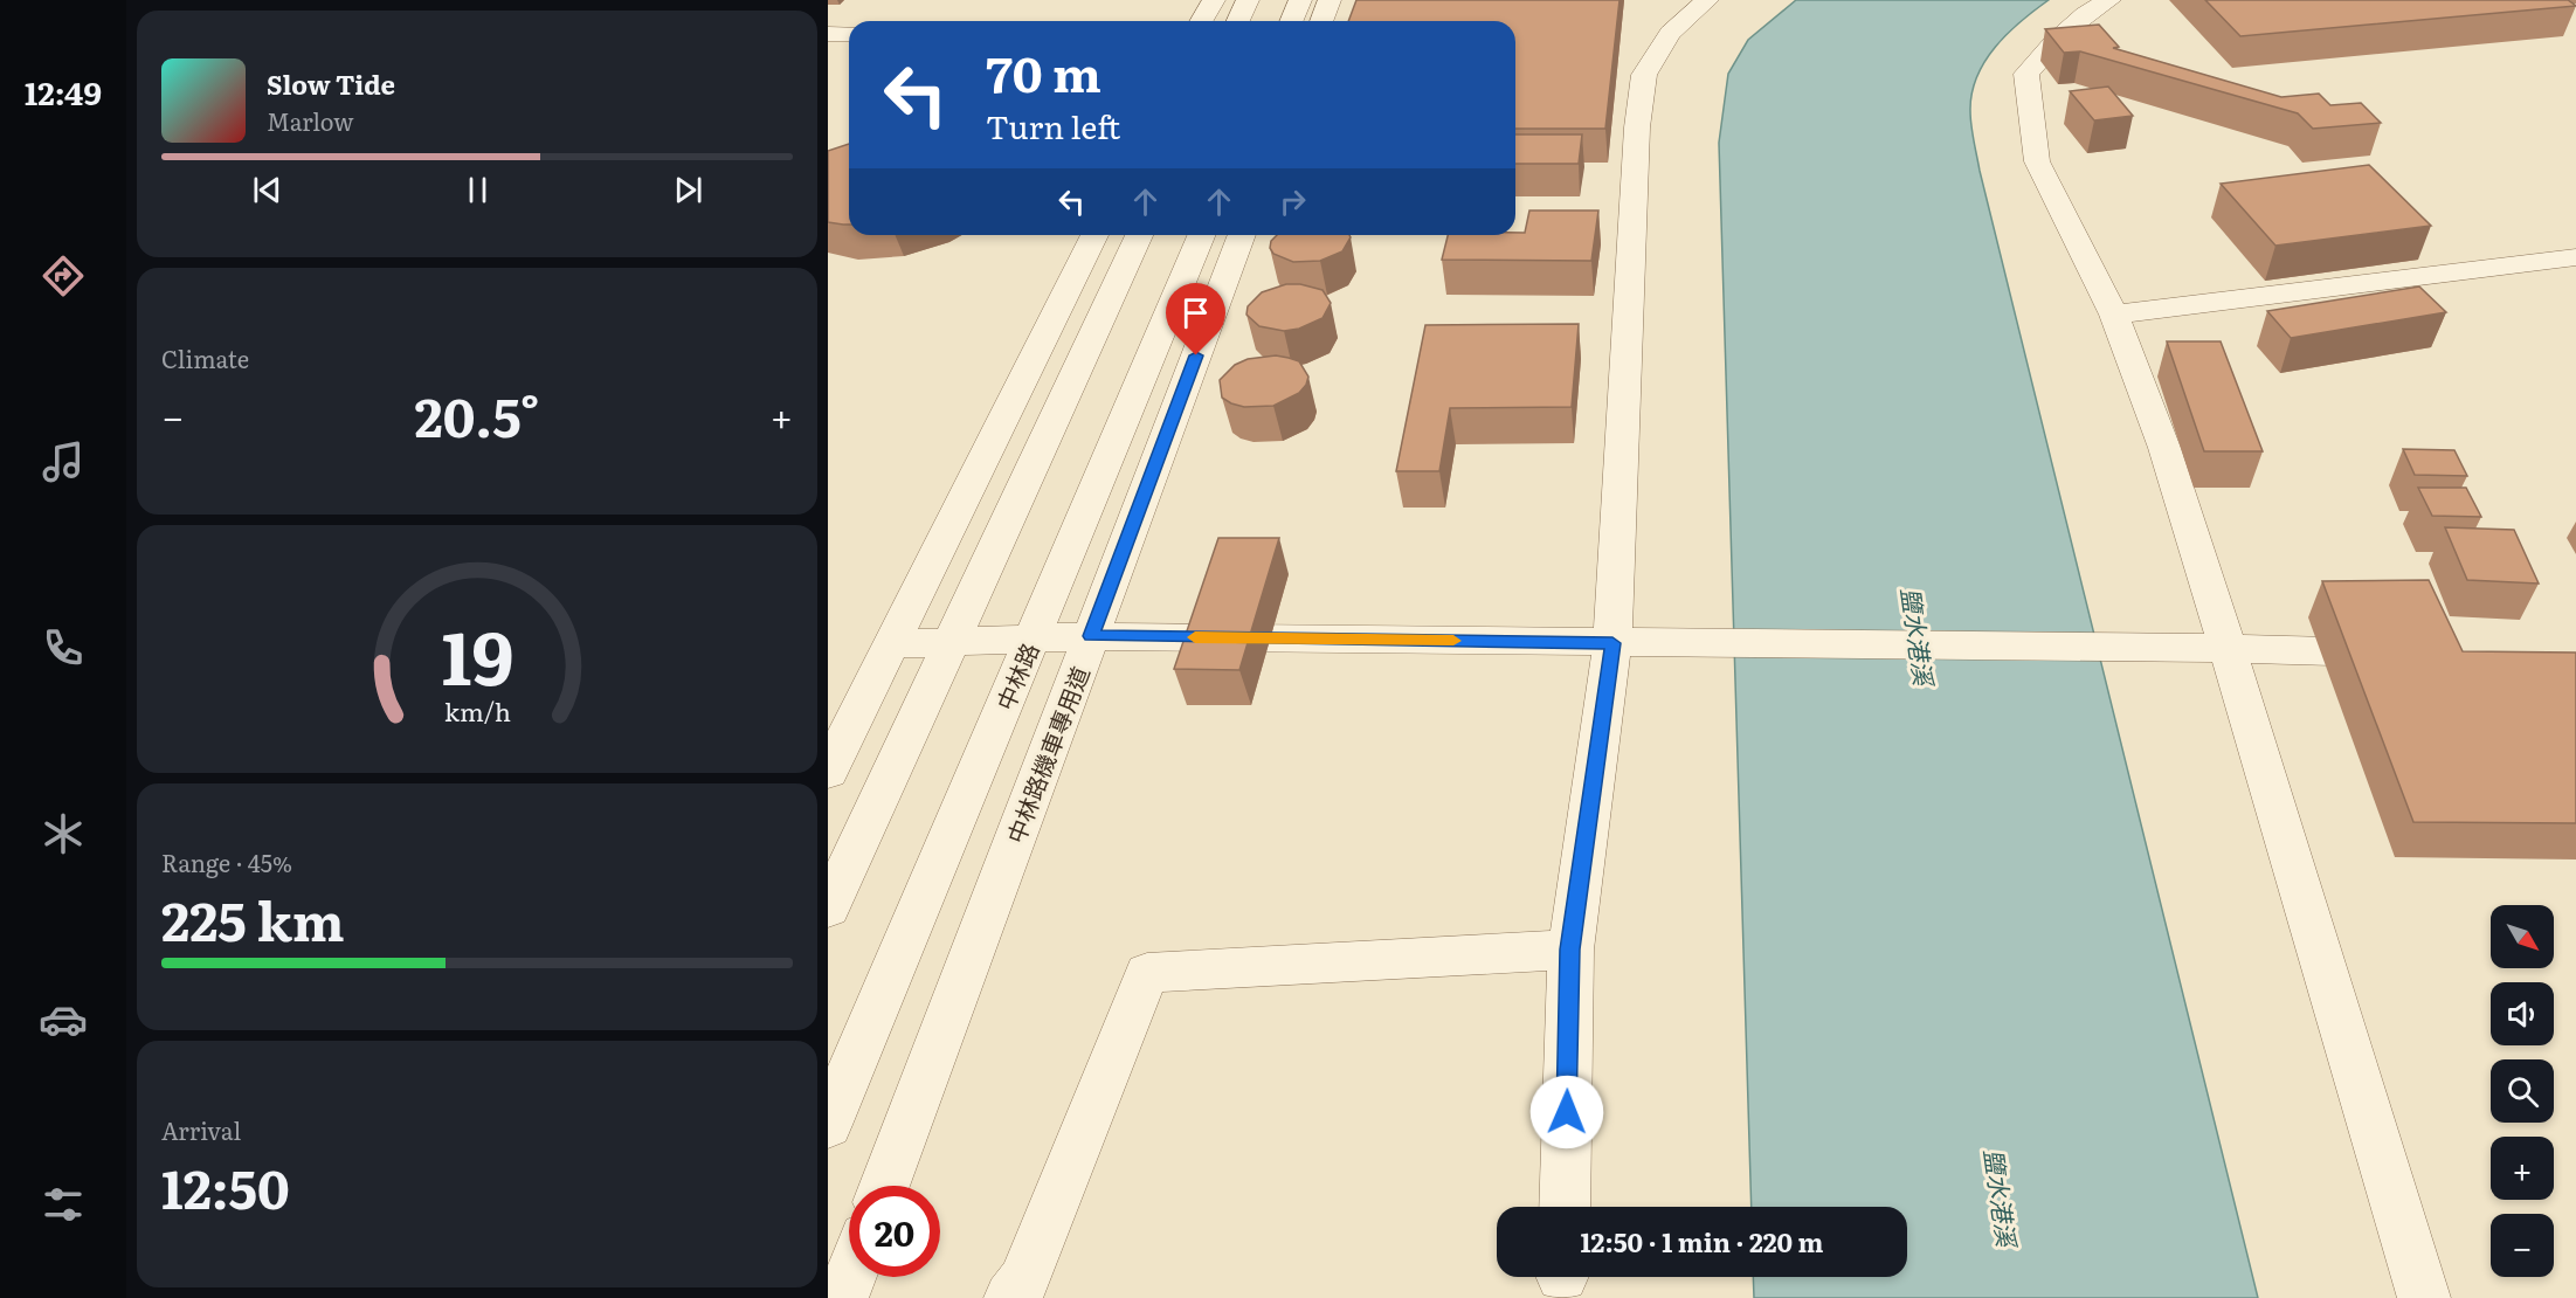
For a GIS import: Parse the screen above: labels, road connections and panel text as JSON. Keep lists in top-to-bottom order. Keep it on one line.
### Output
{"streets":{"street":["中林路","中林路機車專用道"]},"water":["鹽水港溪"],"north":"bottom right","page":{"tabs":"12:49","turn":["70 m","Turn left"],"song":["Slow Tide","Marlow"],"tile":["Climate",["Range · 45%","225 km"],["Arrival","12:50"]],"heat":["−","20.5°","+"],"map_buttons":["+","−"],"limit":"20","trip":"12:50 · 1 min · 220 m","gauge":["19","km/h"]}}
